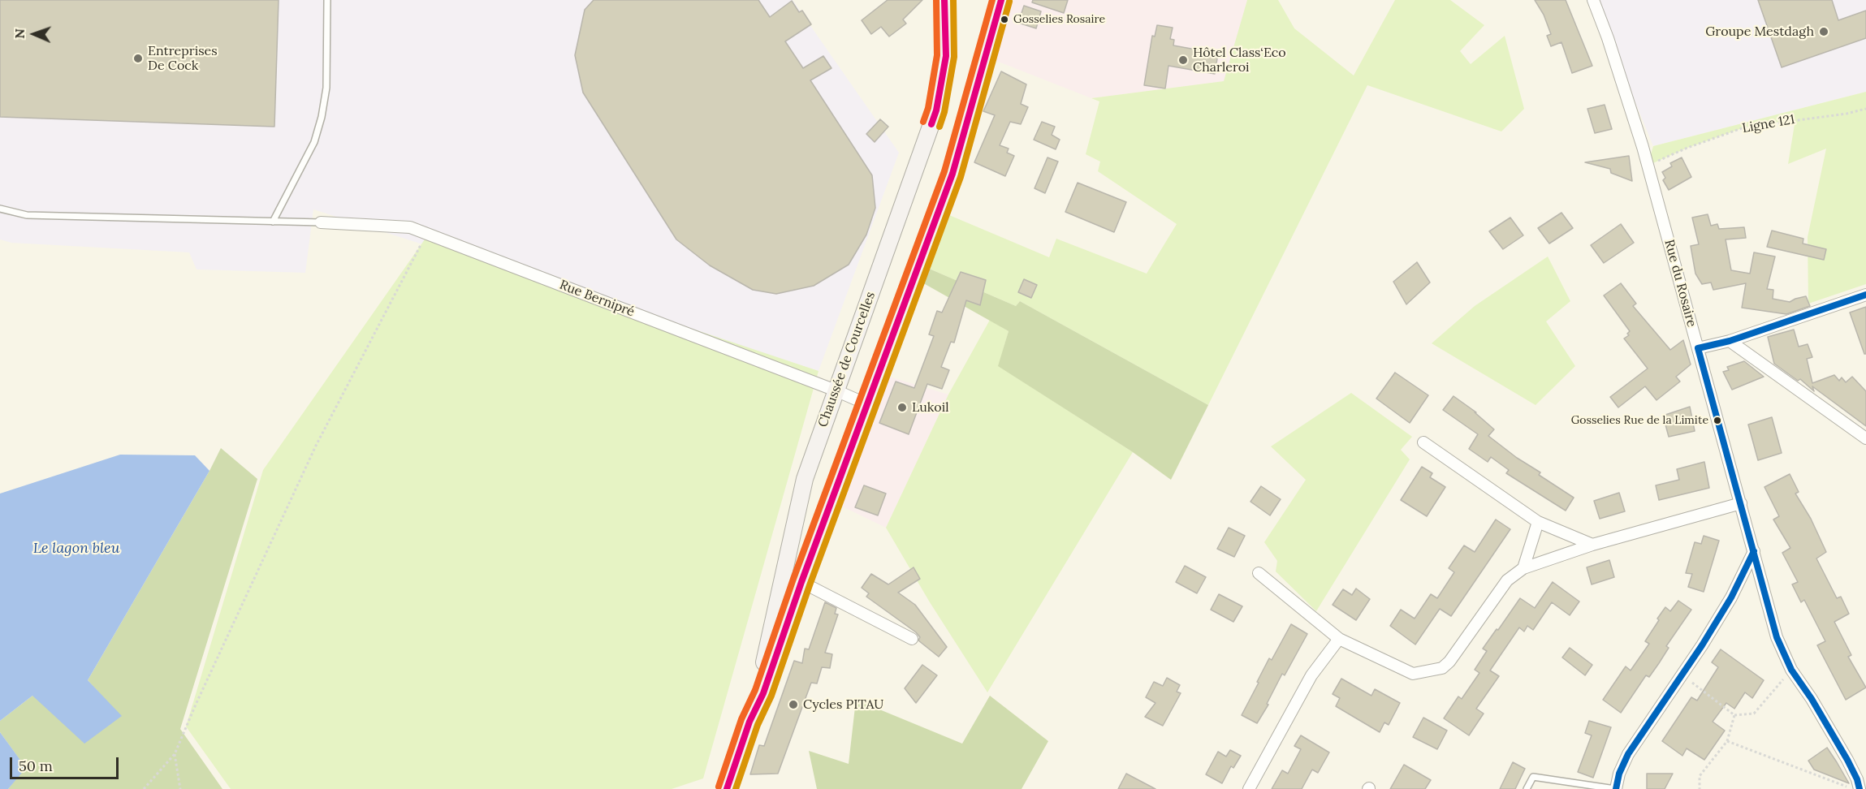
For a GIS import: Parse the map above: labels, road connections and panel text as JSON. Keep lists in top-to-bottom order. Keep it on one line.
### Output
{"streets":{"main road":["Chaussée de Courcelles"],"street":["Rue du Rosaire","Rue Bernipré"],"path":["Ligne 121"]},"crossings":[["Ligne 121","Rue du Rosaire"],["Rue Bernipré","Chaussée de Courcelles"]],"water":["Le lagon bleu"],"places":["Gosselies Rosaire","Groupe Mestdagh","Entreprises De Cock","Hôtel Class‘Eco Charleroi","Lukoil","Gosselies Rue de la Limite","Cycles PITAU"],"lines":["transit line 50"],"scale_bar":"50 m","north":"left"}
